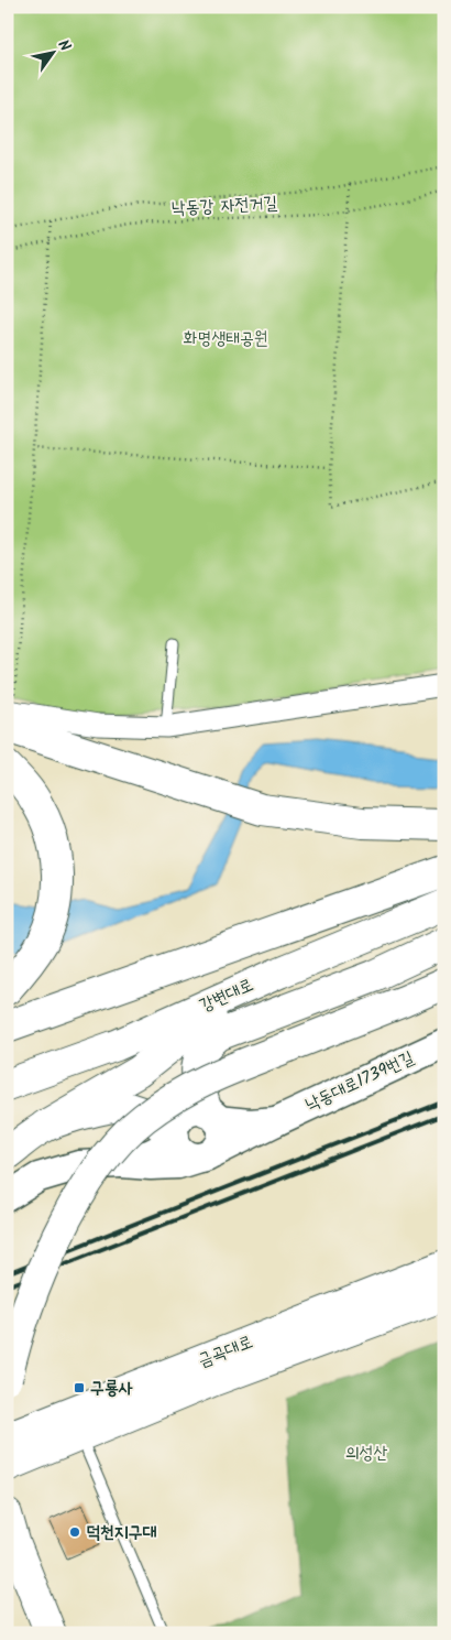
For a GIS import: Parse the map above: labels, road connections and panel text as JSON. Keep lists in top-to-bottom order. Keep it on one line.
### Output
{"streets":{"main road":["강변대로","금곡대로"],"street":["낙동대로1739번길"],"path":["낙동강 자전거길"]},"parks":["화명생태공원","의성산"],"places":{"transit":["구룡사"],"other":["덕천지구대"]},"north":"top right"}
